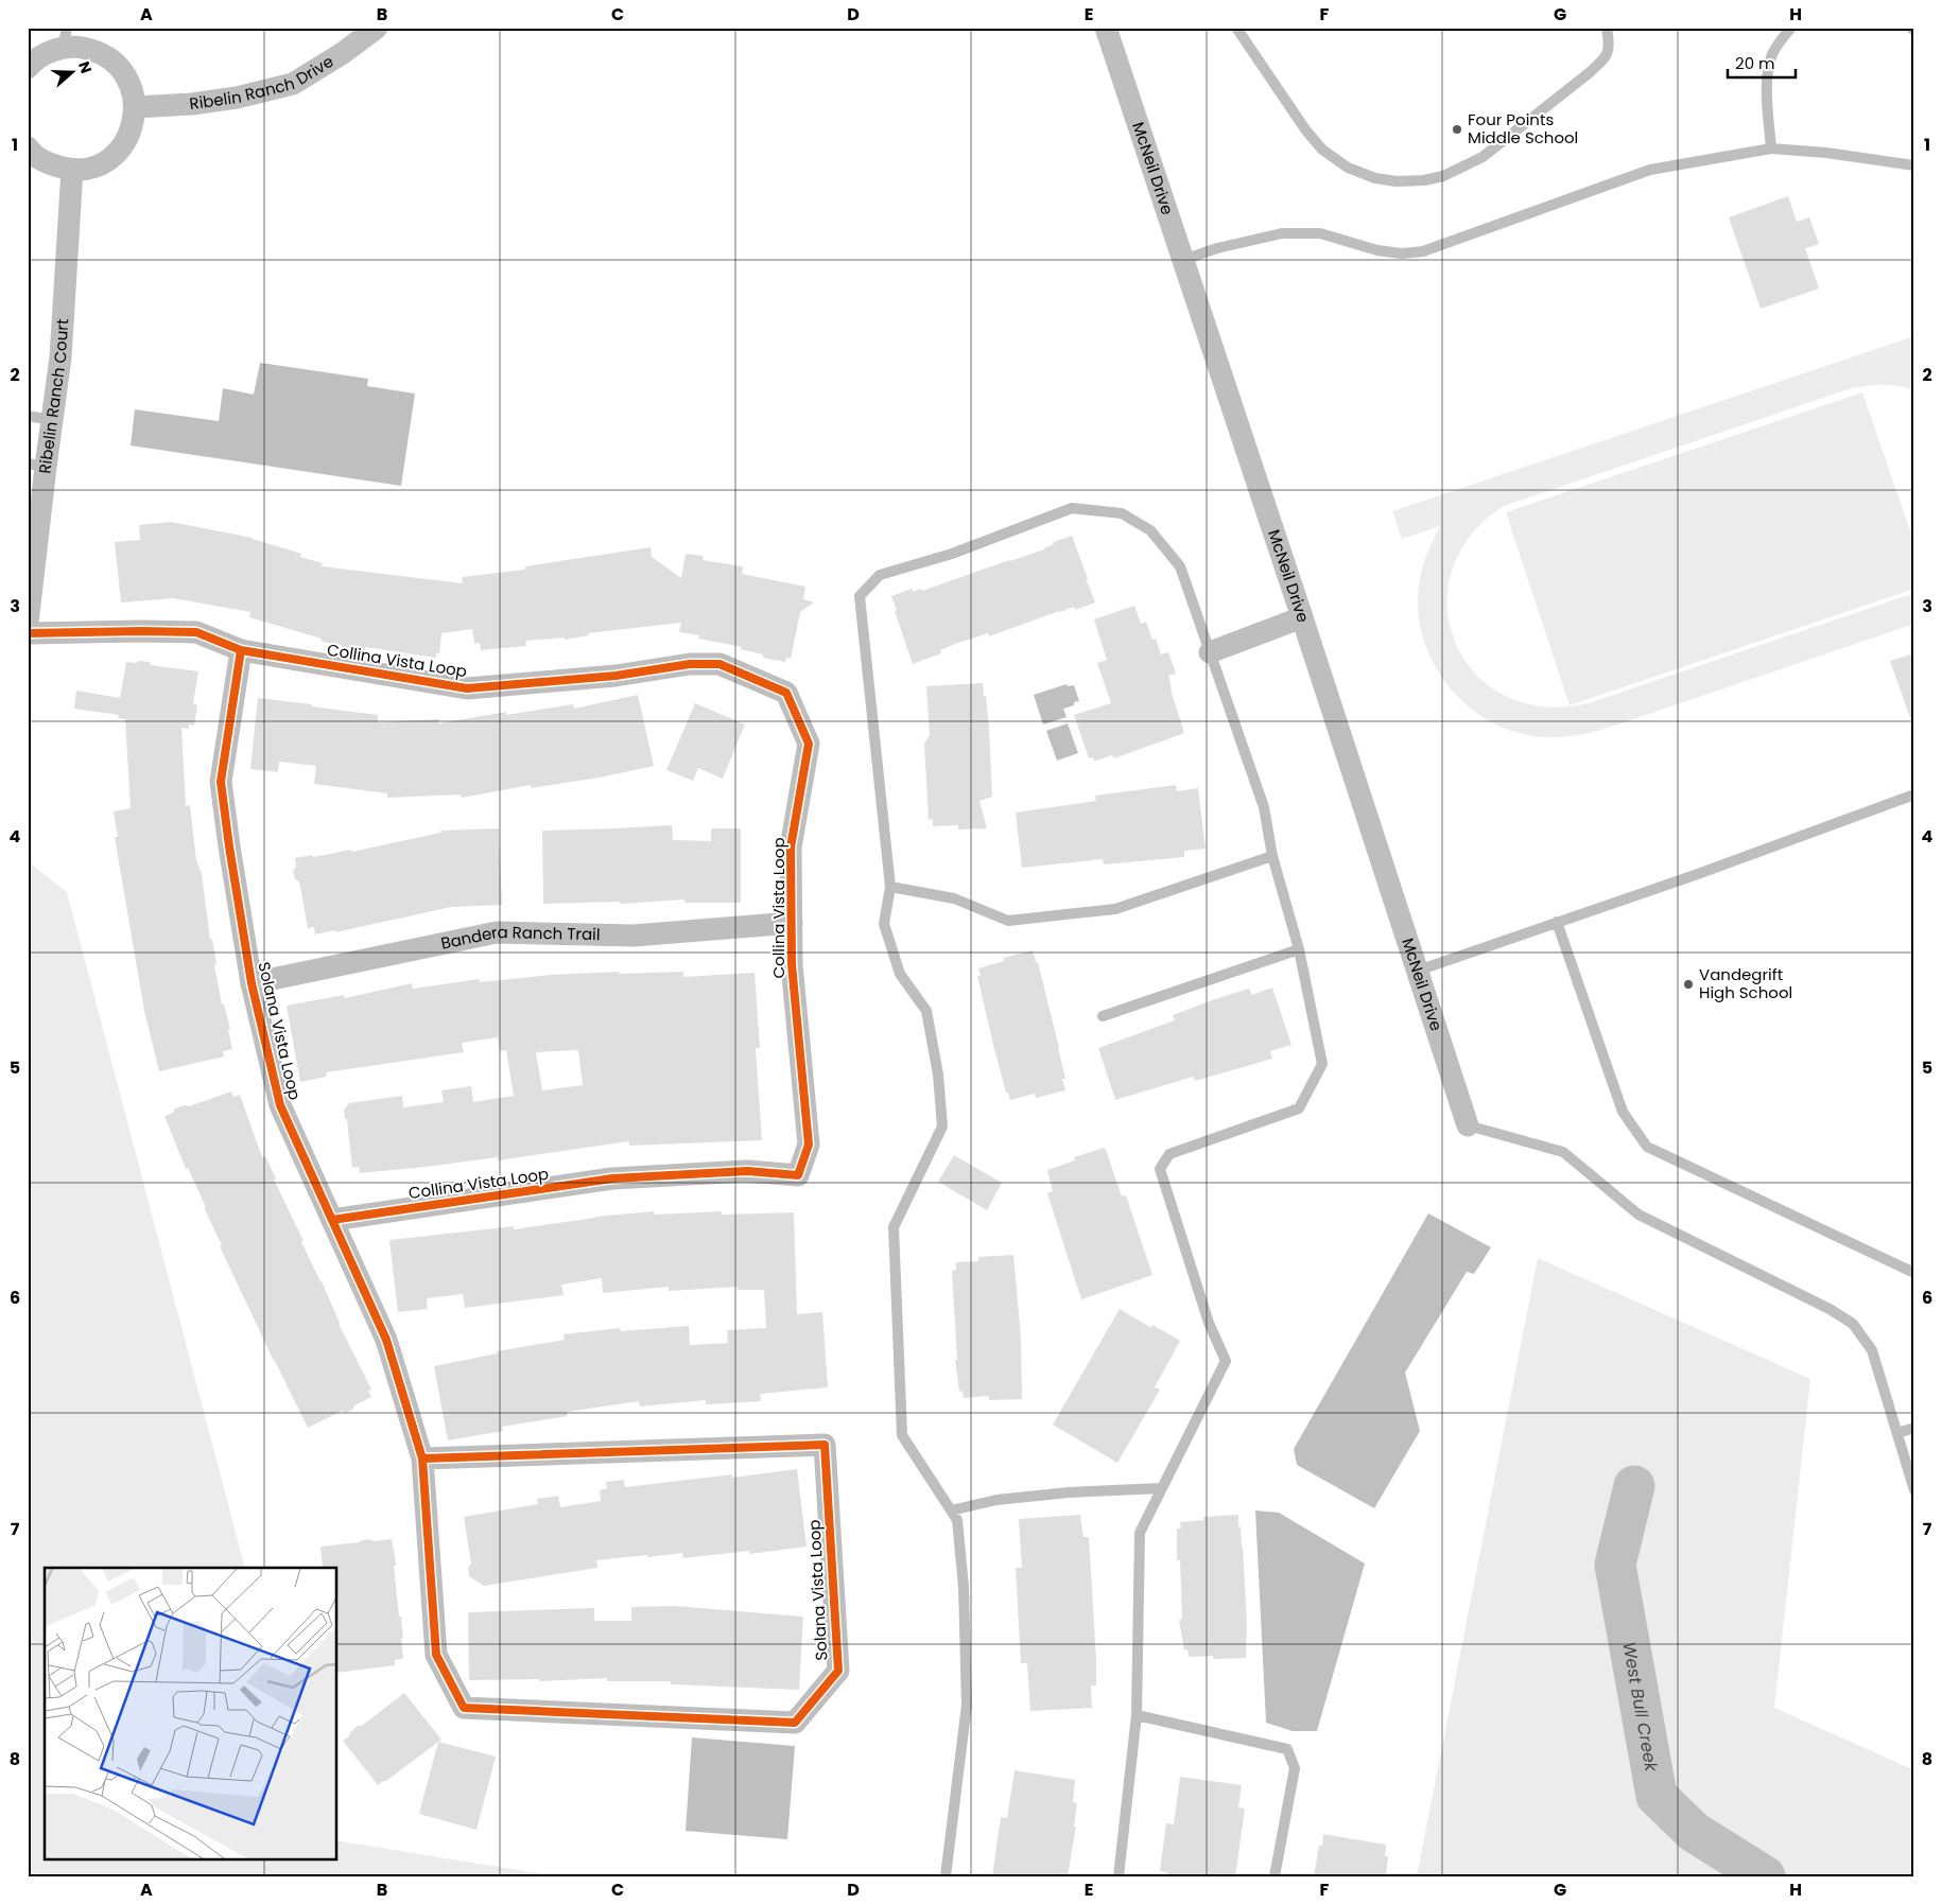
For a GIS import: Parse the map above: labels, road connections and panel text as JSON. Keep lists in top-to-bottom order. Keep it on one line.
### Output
{"streets":{"street":["Ribelin Ranch Drive","McNeil Drive","Ribelin Ranch Court","Collina Vista Loop","Bandera Ranch Trail","Solana Vista Loop"]},"crossings":[["Collina Vista Loop","Bandera Ranch Trail"],["Collina Vista Loop","Solana Vista Loop"],["Bandera Ranch Trail","Solana Vista Loop"]],"water":["West Bull Creek"],"places":["Four Points Middle School","Vandegrift High School"],"scale_bar":"20 m","north":"right","grid":{"columns":["A","B","C","D","E","F","G","H"],"rows":["1","2","3","4","5","6","7","8"]}}
